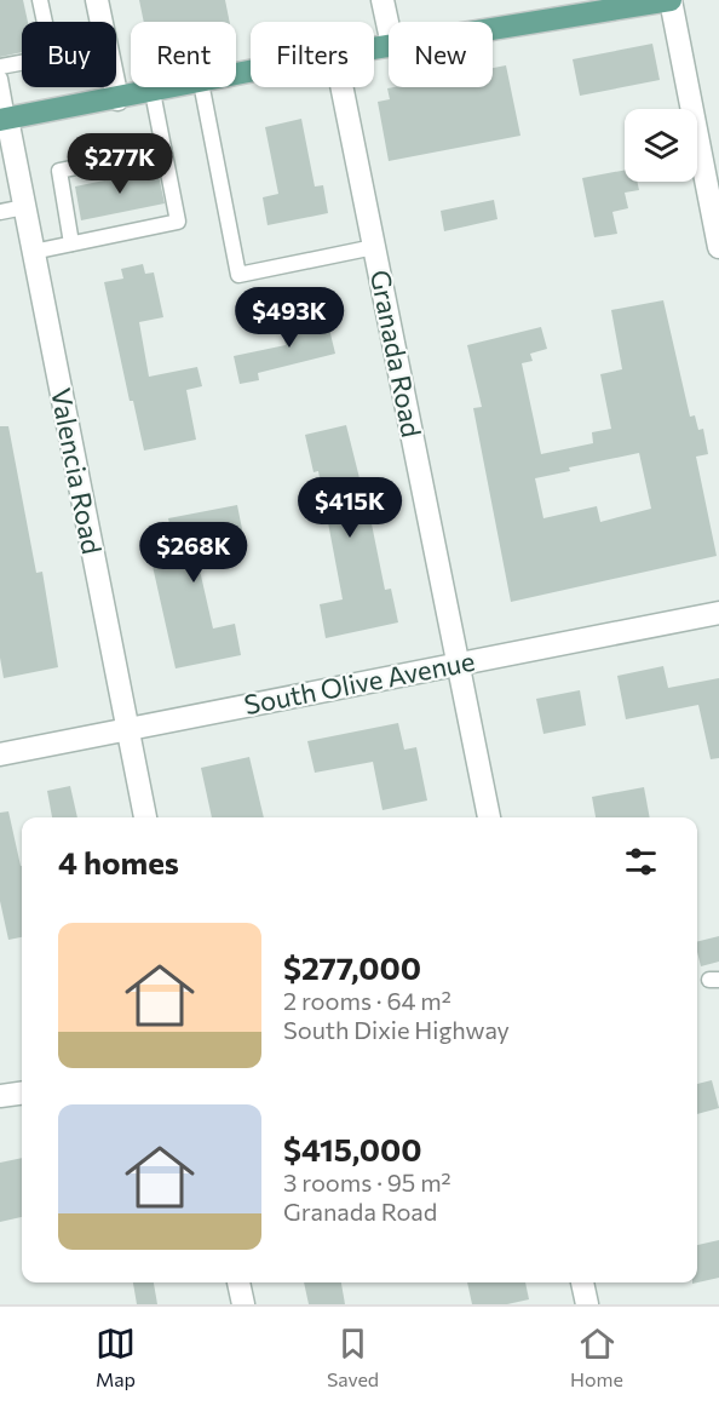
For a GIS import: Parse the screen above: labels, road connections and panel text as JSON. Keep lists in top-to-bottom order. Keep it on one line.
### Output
{"streets":{"street":["Granada Road","Valencia Road","South Olive Avenue"]},"crossings":[["Granada Road","South Olive Avenue"],["Valencia Road","South Olive Avenue"]],"page":{"chip":["Buy","Rent","Filters","New"],"price":["$277K","$493K","$415K","$268K"],"heading":"4 homes","list":[{"name":"$277,000","note":"2 rooms · 64 m² · South Dixie Highway"},{"name":"$415,000","note":"3 rooms · 95 m² · Granada Road"}],"tabs":["Map","Saved","Home"]}}
